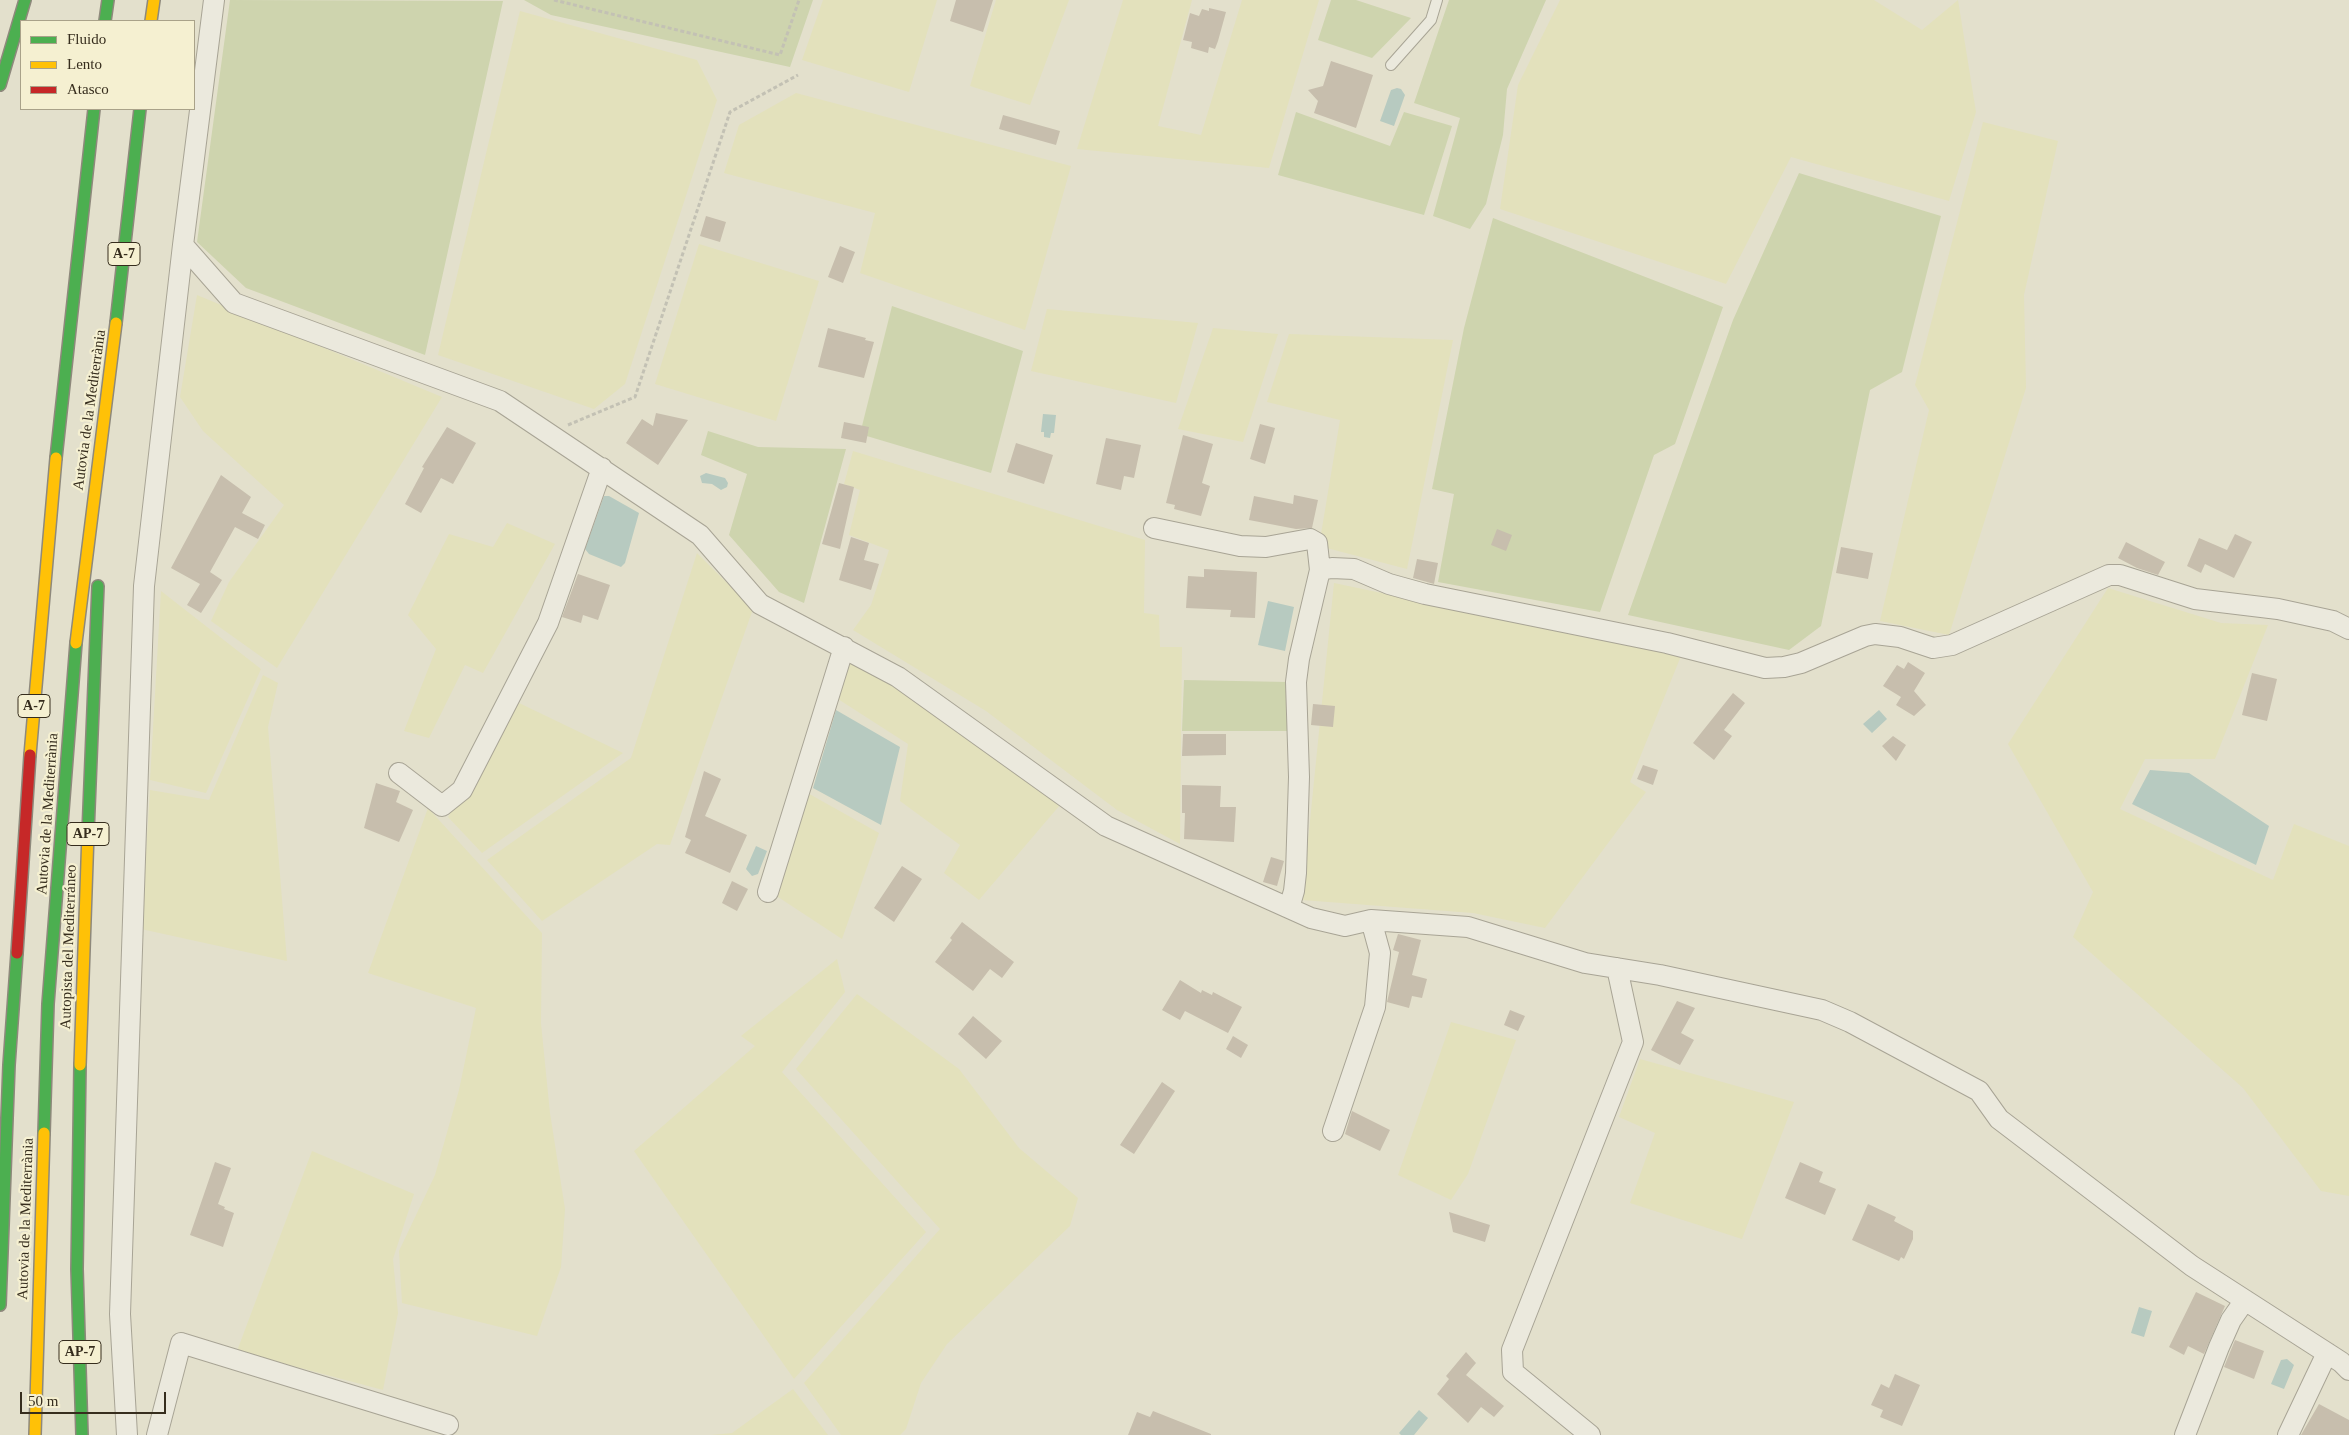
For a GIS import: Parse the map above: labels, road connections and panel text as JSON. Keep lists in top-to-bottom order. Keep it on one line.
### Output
{"streets":{"highway":["A-7","Autovia de la Mediterrània","AP-7","Autopista del Mediterráneo"]},"legend":["Fluido","Lento","Atasco"],"scale_bar":"50 m"}
